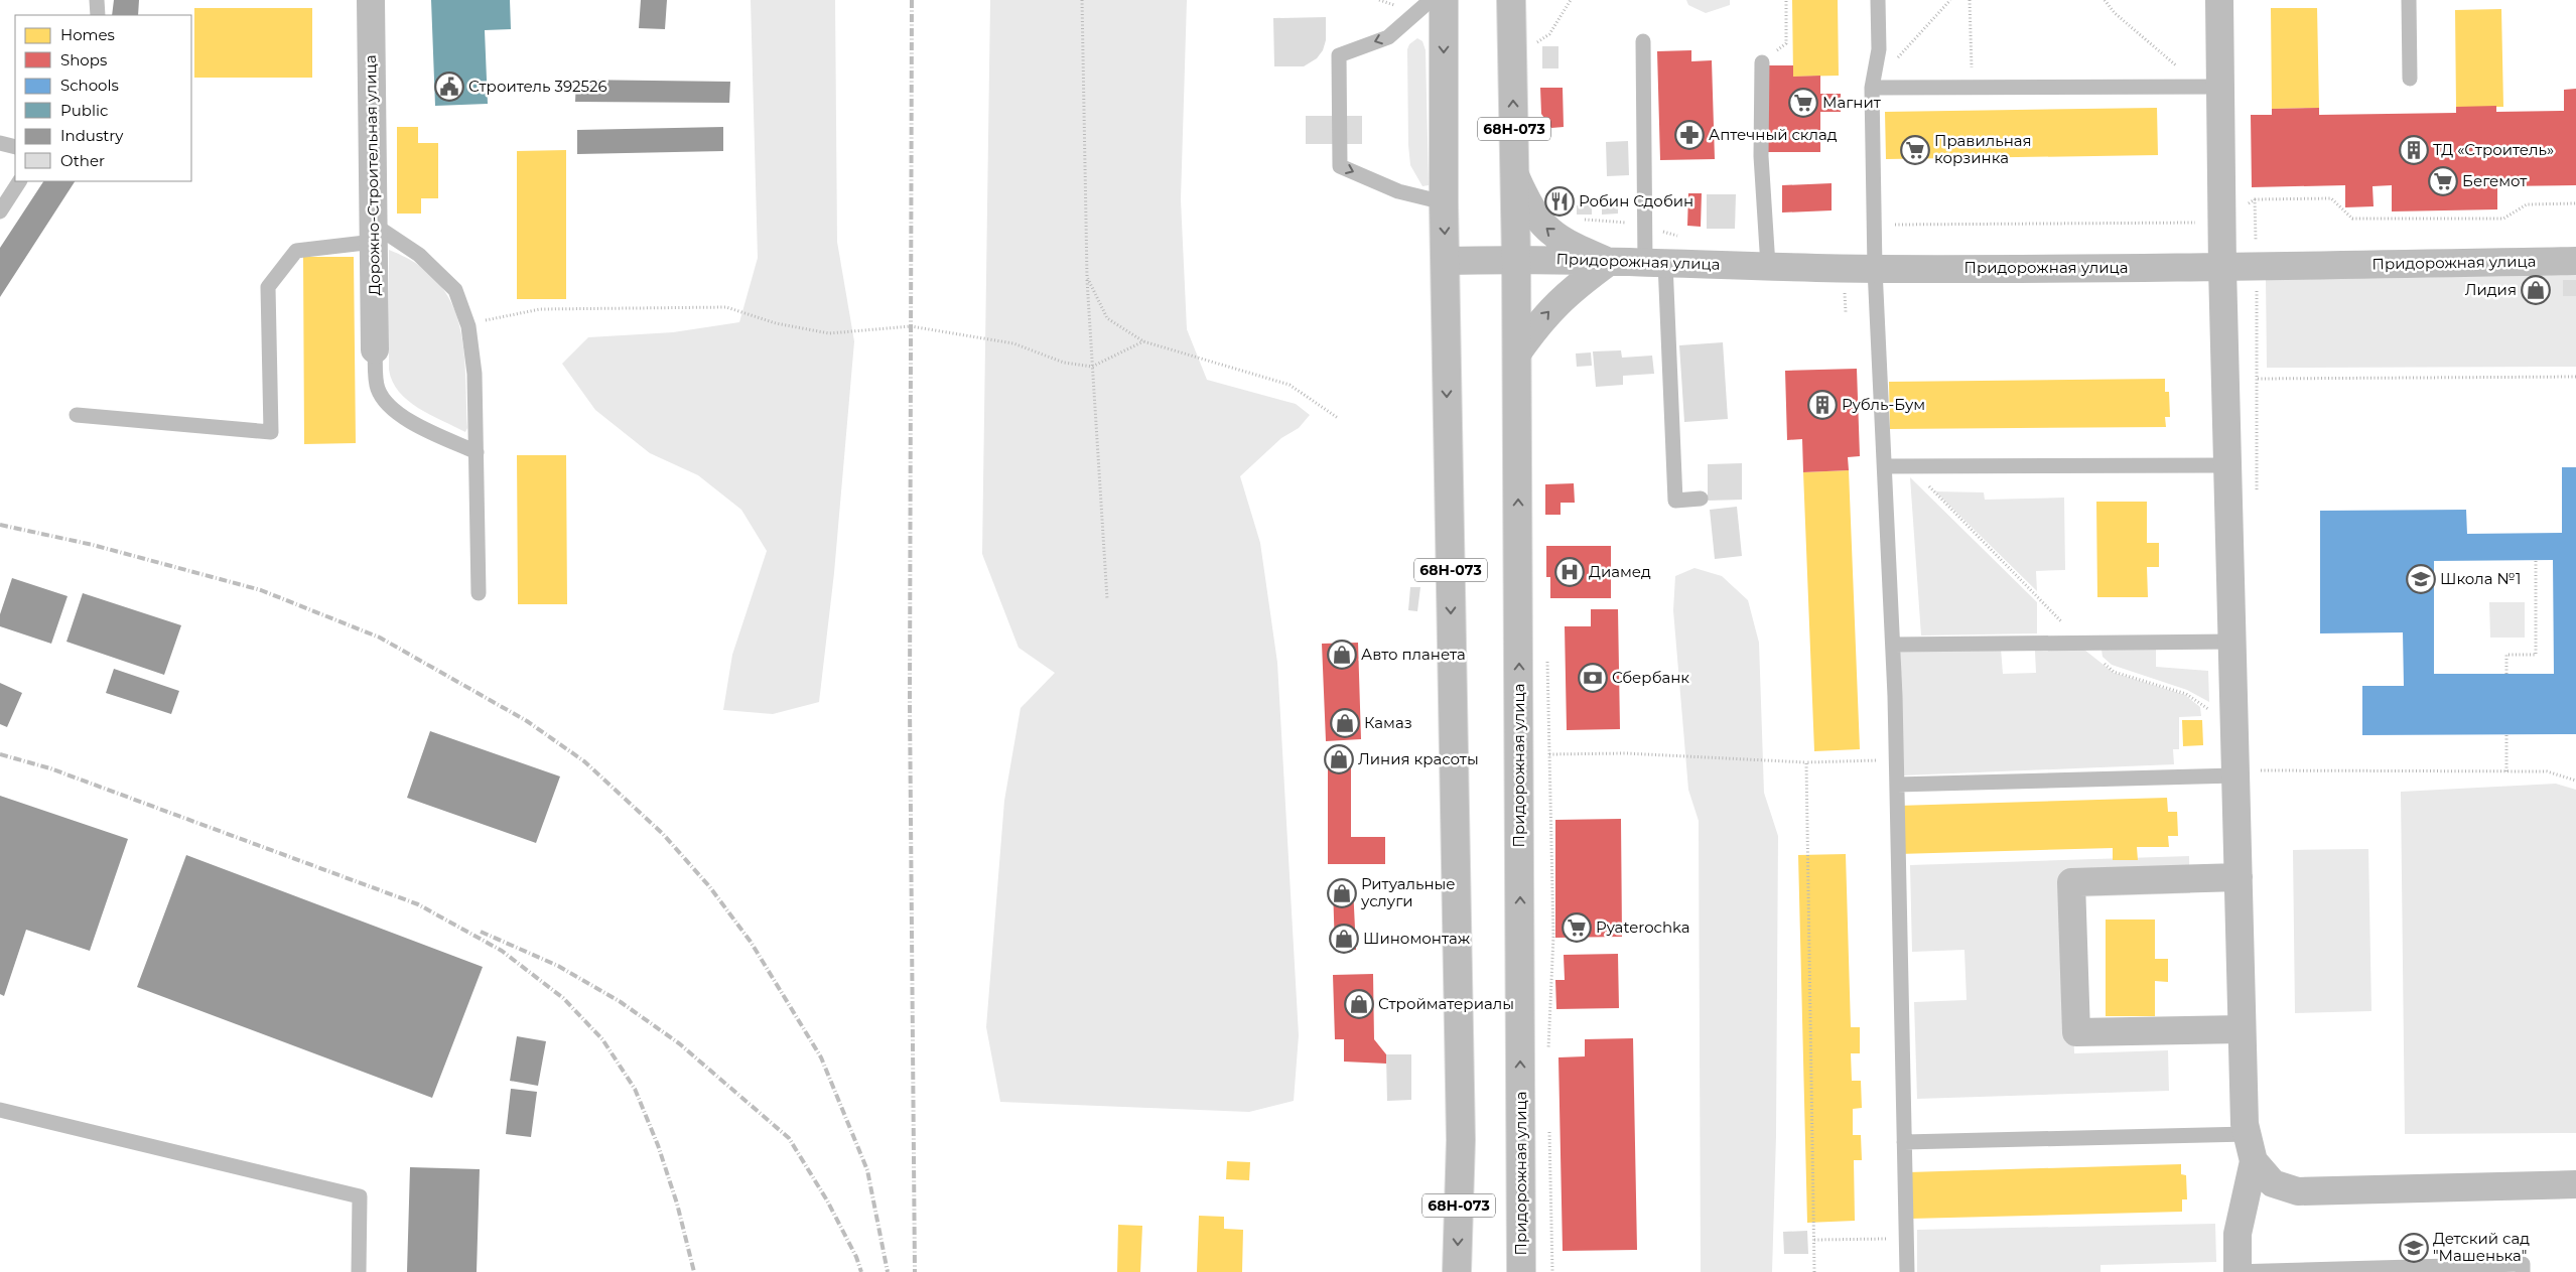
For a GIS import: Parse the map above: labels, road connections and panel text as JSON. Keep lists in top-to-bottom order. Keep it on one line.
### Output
{"streets":{"street":["68Н-073","Дорожно-Строительная улица","Придорожная улица"]},"places":{"public building":["Строитель 392526"],"supermarket":["Магнит","Правильная корзинка","Бегемот","Pyaterochka"],"pharmacy":["Аптечный склад"],"building":["ТД «Строитель»","Рубль-Бум"],"restaurant":["Робин Сдобин"],"shop":["Лидия","Авто планета","Камаз","Линия красоты","Ритуальные услуги","Шиномонтаж","Стройматериалы"],"hospital":["Диамед"],"school or university":["Школа №1","Детский сад \"Машенька\""],"bank":["Сбербанк"]},"legend":["Homes","Shops","Schools","Public","Industry","Other"]}
